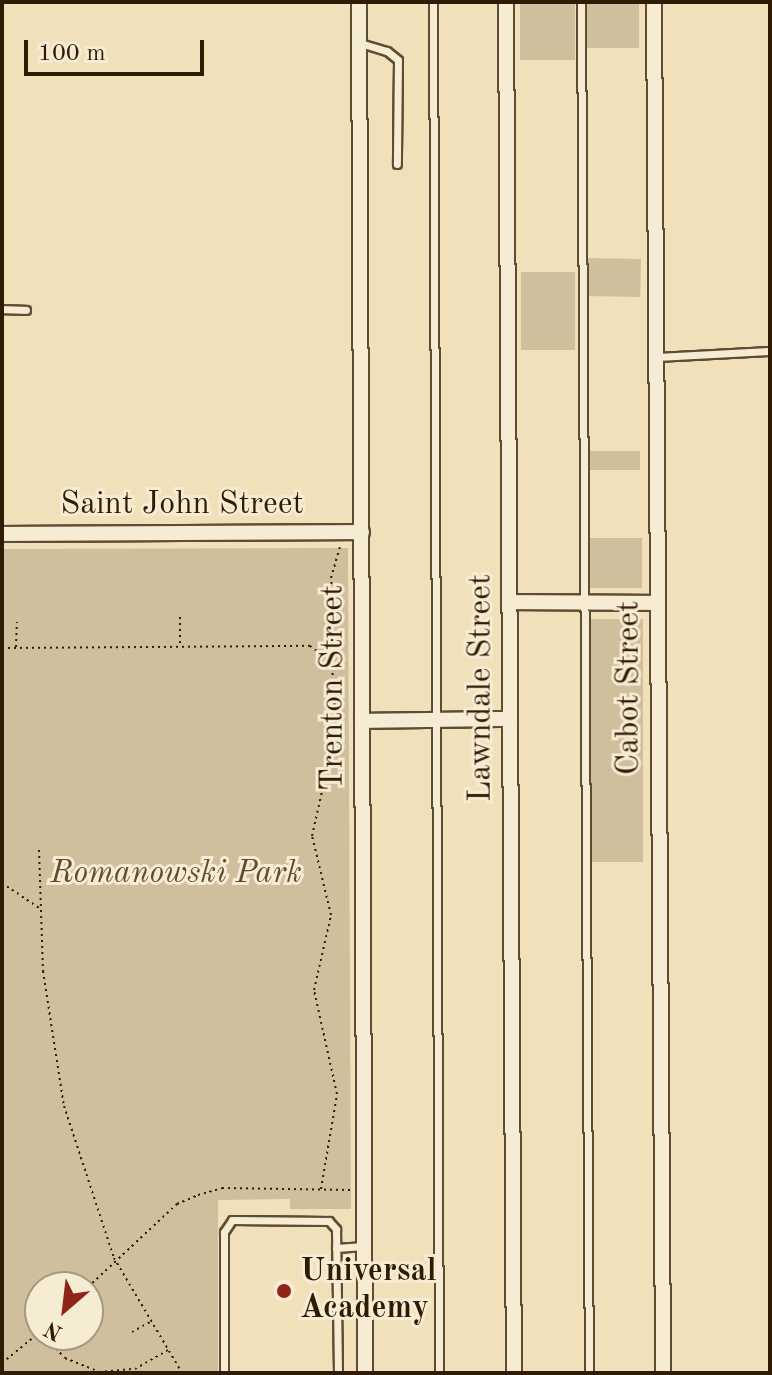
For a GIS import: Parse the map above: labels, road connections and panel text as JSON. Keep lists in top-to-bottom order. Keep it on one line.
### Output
{"streets":{"street":["Saint John Street","Trenton Street","Lawndale Street","Cabot Street"]},"crossings":[["Saint John Street","Trenton Street"]],"parks":["Romanowski Park"],"places":["Universal Academy"],"scale_bar":"100 m","north":"bottom left"}
